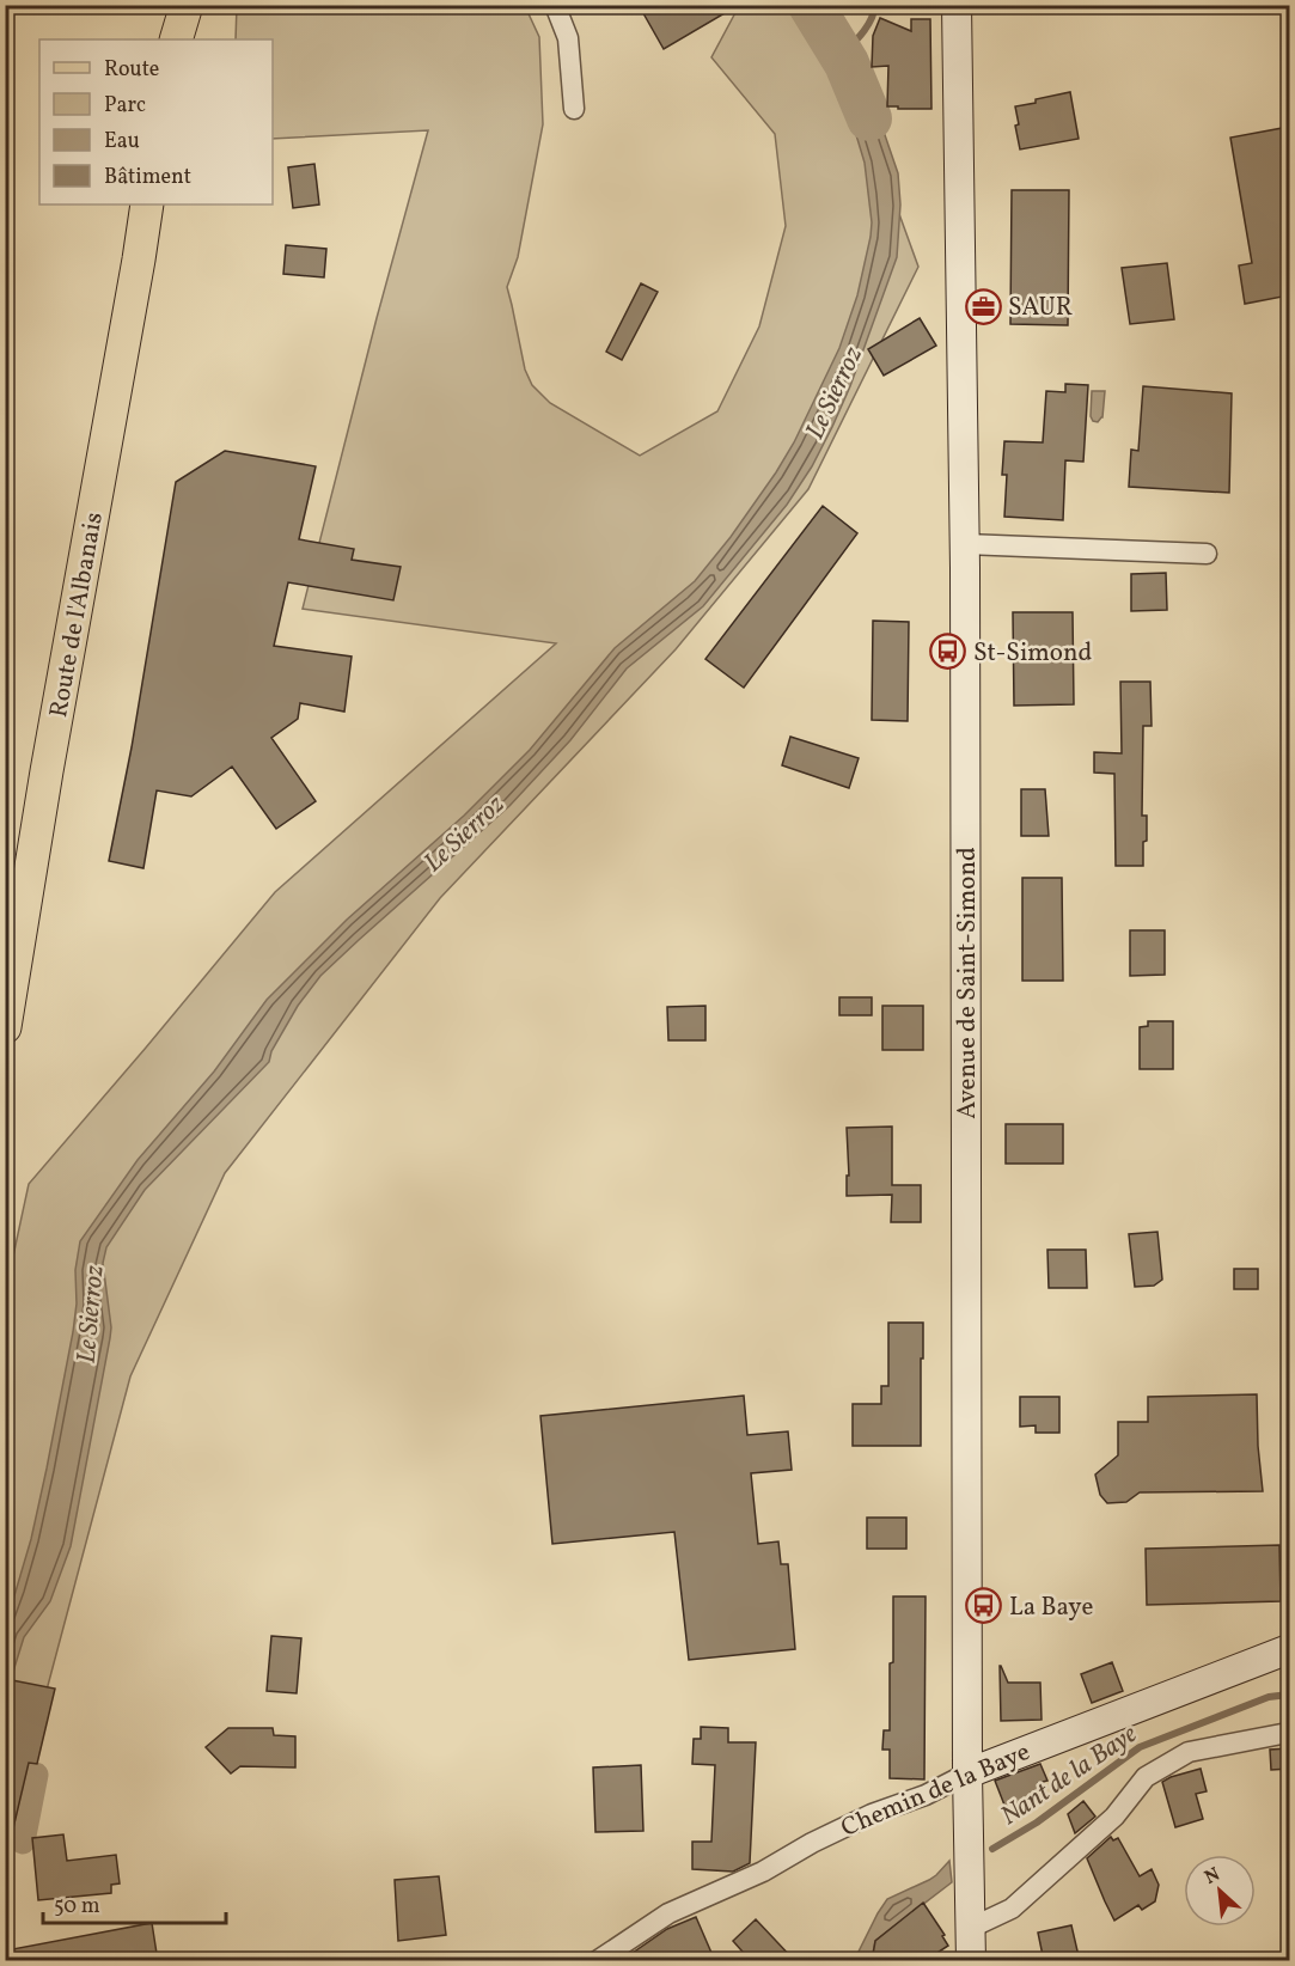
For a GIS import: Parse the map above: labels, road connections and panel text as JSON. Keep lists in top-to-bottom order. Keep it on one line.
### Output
{"streets":{"main road":["Route de l'Albanais","Avenue de Saint-Simond","Chemin de la Baye"]},"crossings":[["Avenue de Saint-Simond","Chemin de la Baye"]],"water":["Le Sierroz","Nant de la Baye"],"places":{"office":["SAUR"],"bus stop":["St-Simond","La Baye"]},"legend":["Route","Parc","Eau","Bâtiment"],"scale_bar":"50 m","north":"top left"}
